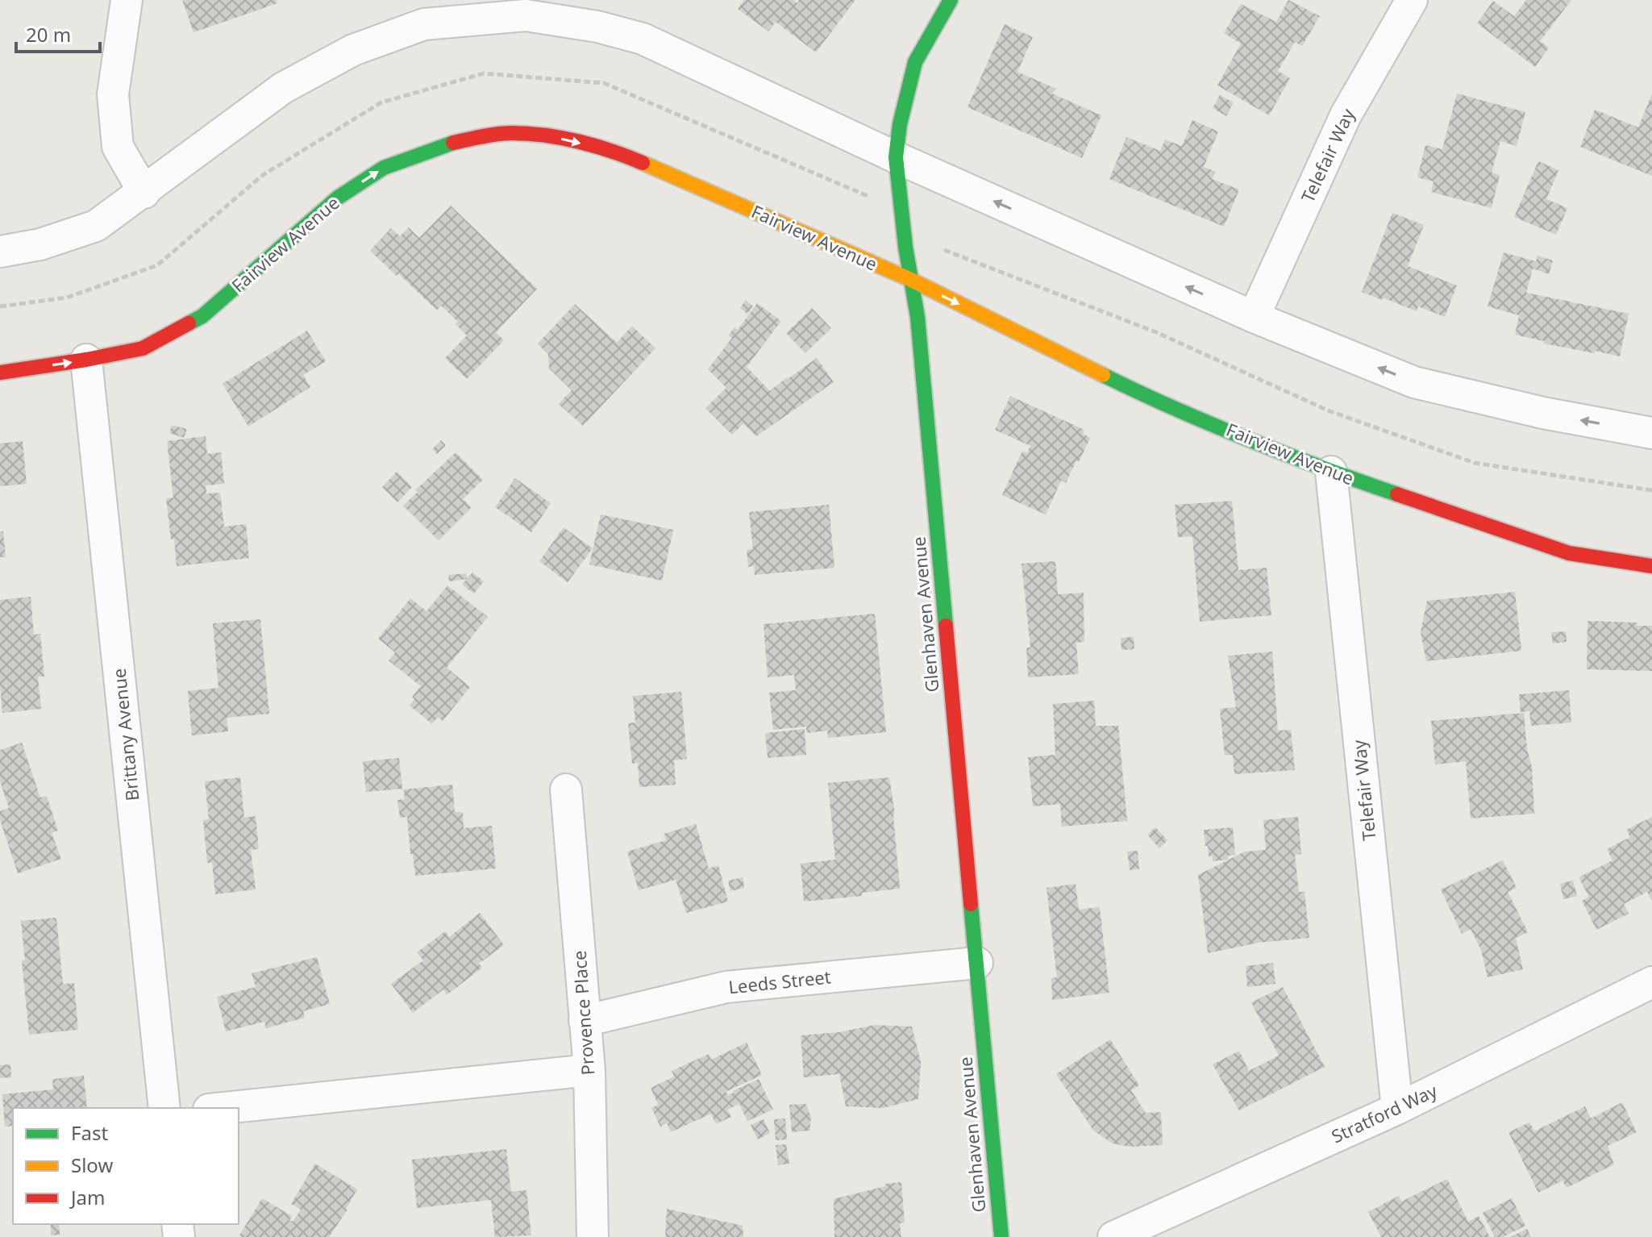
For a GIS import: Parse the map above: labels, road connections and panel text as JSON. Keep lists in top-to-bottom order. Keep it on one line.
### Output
{"streets":{"street":["Telefair Way","Fairview Avenue","Glenhaven Avenue","Brittany Avenue","Leeds Street","Provence Place","Stratford Way"]},"crossings":[["Telefair Way","Fairview Avenue"],["Telefair Way","Stratford Way"],["Fairview Avenue","Glenhaven Avenue"],["Fairview Avenue","Brittany Avenue"],["Glenhaven Avenue","Leeds Street"],["Leeds Street","Provence Place"]],"legend":["Fast","Slow","Jam"],"scale_bar":"20 m"}
